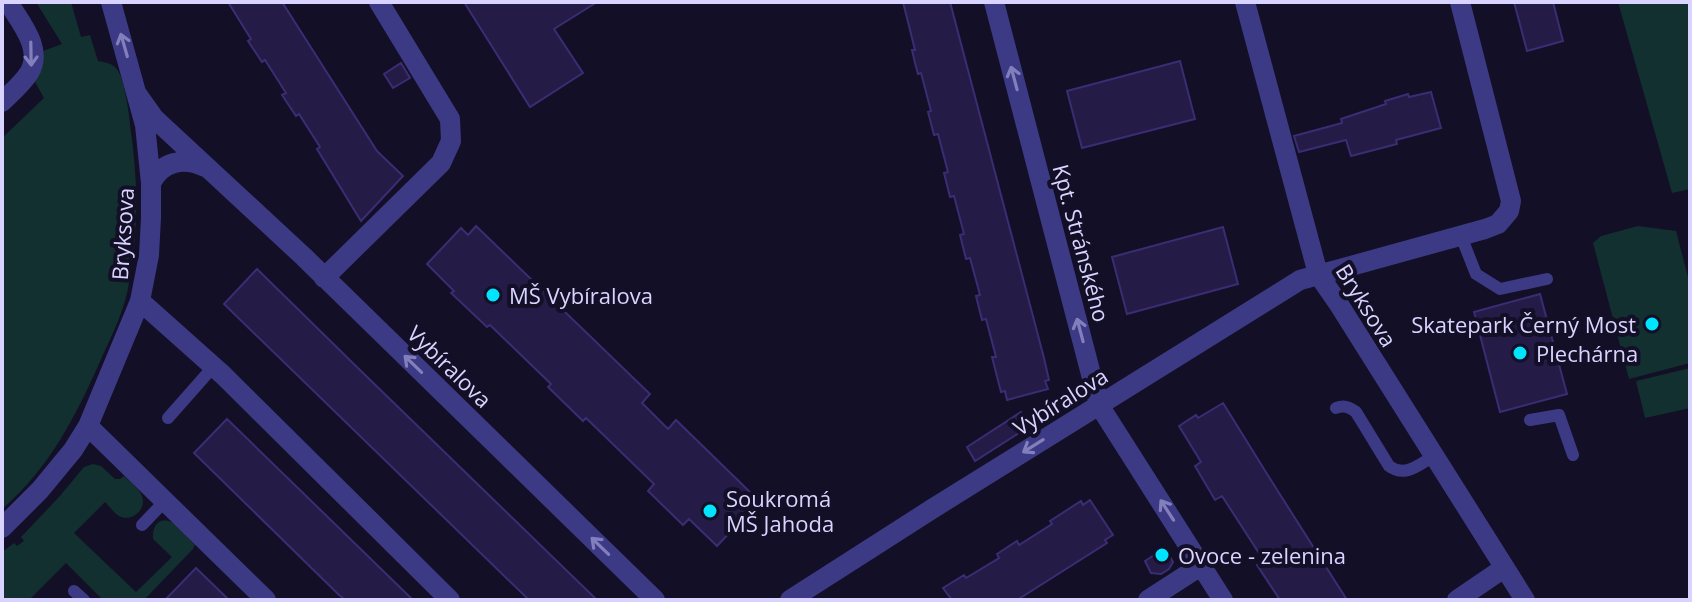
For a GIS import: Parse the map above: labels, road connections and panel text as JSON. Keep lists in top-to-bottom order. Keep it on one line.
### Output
{"streets":{"street":["Bryksova","Kpt. Stránského","Vybíralova"]},"crossings":[["Bryksova","Vybíralova"],["Kpt. Stránského","Vybíralova"]],"one_way":["Kpt. Stránského"],"places":["MŠ Vybíralova","Skatepark Černý Most","Plechárna","Soukromá MŠ Jahoda","Ovoce - zelenina"]}
